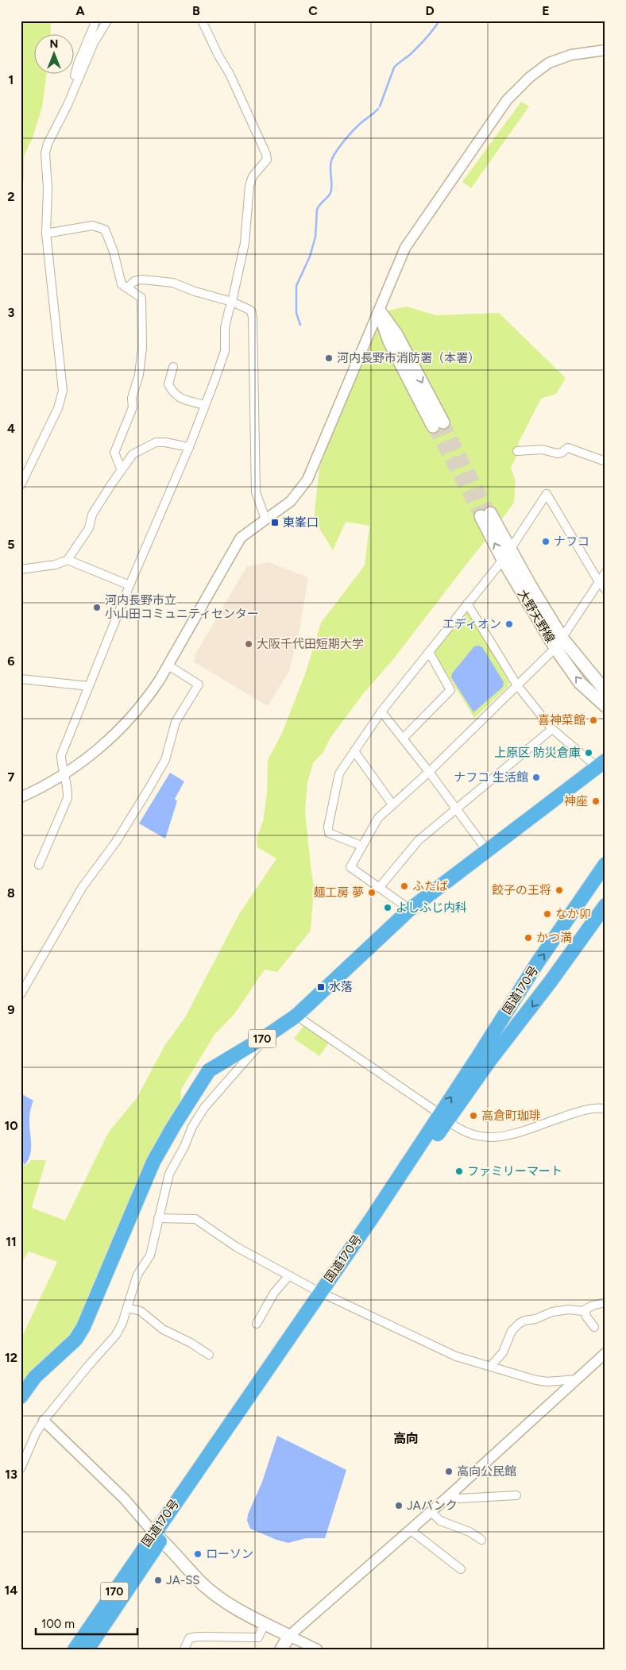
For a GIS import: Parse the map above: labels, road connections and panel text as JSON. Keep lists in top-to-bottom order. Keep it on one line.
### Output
{"streets":{"highway":["国道170号","170"],"main road":["大野天野線"]},"districts":["高向"],"places":{"other":["河内長野市消防署（本署）","ナフコ","河内長野市立 小山田コミュニティセンター","エディオン","大阪千代田短期大学","喜神菜館","上原区 防災倉庫","ナフコ 生活館","神座","ふたば","餃子の王将","麺工房 夢","よしふじ内科","なか卯","かつ満","高倉町珈琲","ファミリーマート","高向公民館","JAバンク","ローソン","JA-SS"],"transit":["東峯口","水落"]},"scale_bar":"100 m","north":"top","grid":{"columns":["A","B","C","D","E"],"rows":["1","2","3","4","5","6","7","8","9","10","11","12","13","14"]}}
